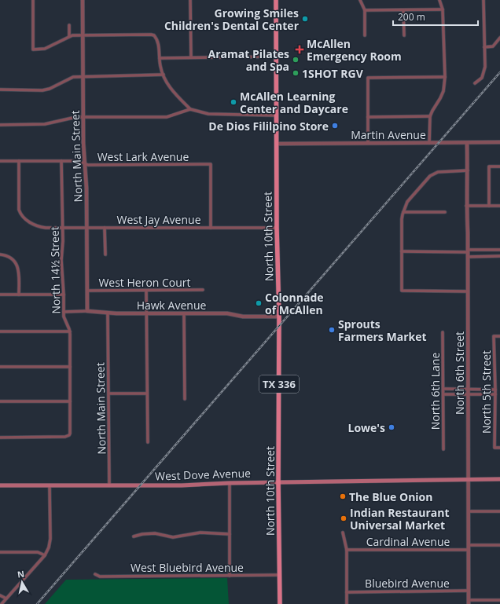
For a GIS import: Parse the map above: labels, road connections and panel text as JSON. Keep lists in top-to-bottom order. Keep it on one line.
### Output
{"streets":{"main road":["North 10th Street","TX 336","West Dove Avenue"],"street":["Martin Avenue","North Main Street","West Lark Avenue","West Jay Avenue","North 14½ Street","West Heron Court","Hawk Avenue","North 6th Street","North 6th Lane","North 5th Street","Cardinal Avenue","West Bluebird Avenue","Bluebird Avenue"]},"crossings":[["Martin Avenue","North 10th Street"],["Martin Avenue","North 6th Street"],["North Main Street","West Lark Avenue"],["North Main Street","West Jay Avenue"],["North Main Street","West Heron Court"],["North Main Street","Hawk Avenue"],["North Main Street","West Dove Avenue"],["West Lark Avenue","West Jay Avenue"],["West Lark Avenue","North 14½ Street"],["West Jay Avenue","North 10th Street"],["West Jay Avenue","North 14½ Street"],["North 10th Street","Hawk Avenue"],["North 10th Street","West Dove Avenue"],["North 10th Street","West Bluebird Avenue"],["North 14½ Street","Hawk Avenue"],["North 6th Street","West Dove Avenue"],["North 6th Street","Cardinal Avenue"],["North 6th Street","Bluebird Avenue"]],"places":{"other":["Growing Smiles Children's Dental Center","Aramat Pilates and Spa","1SHOT RGV","McAllen Learning Center and Daycare","De Dios Fililpino Store","Colonnade of McAllen","Sprouts Farmers Market","Lowe's","The Blue Onion","Indian Restaurant Universal Market"],"health":["McAllen Emergency Room"]},"scale_bar":"200 m","north":"top"}
